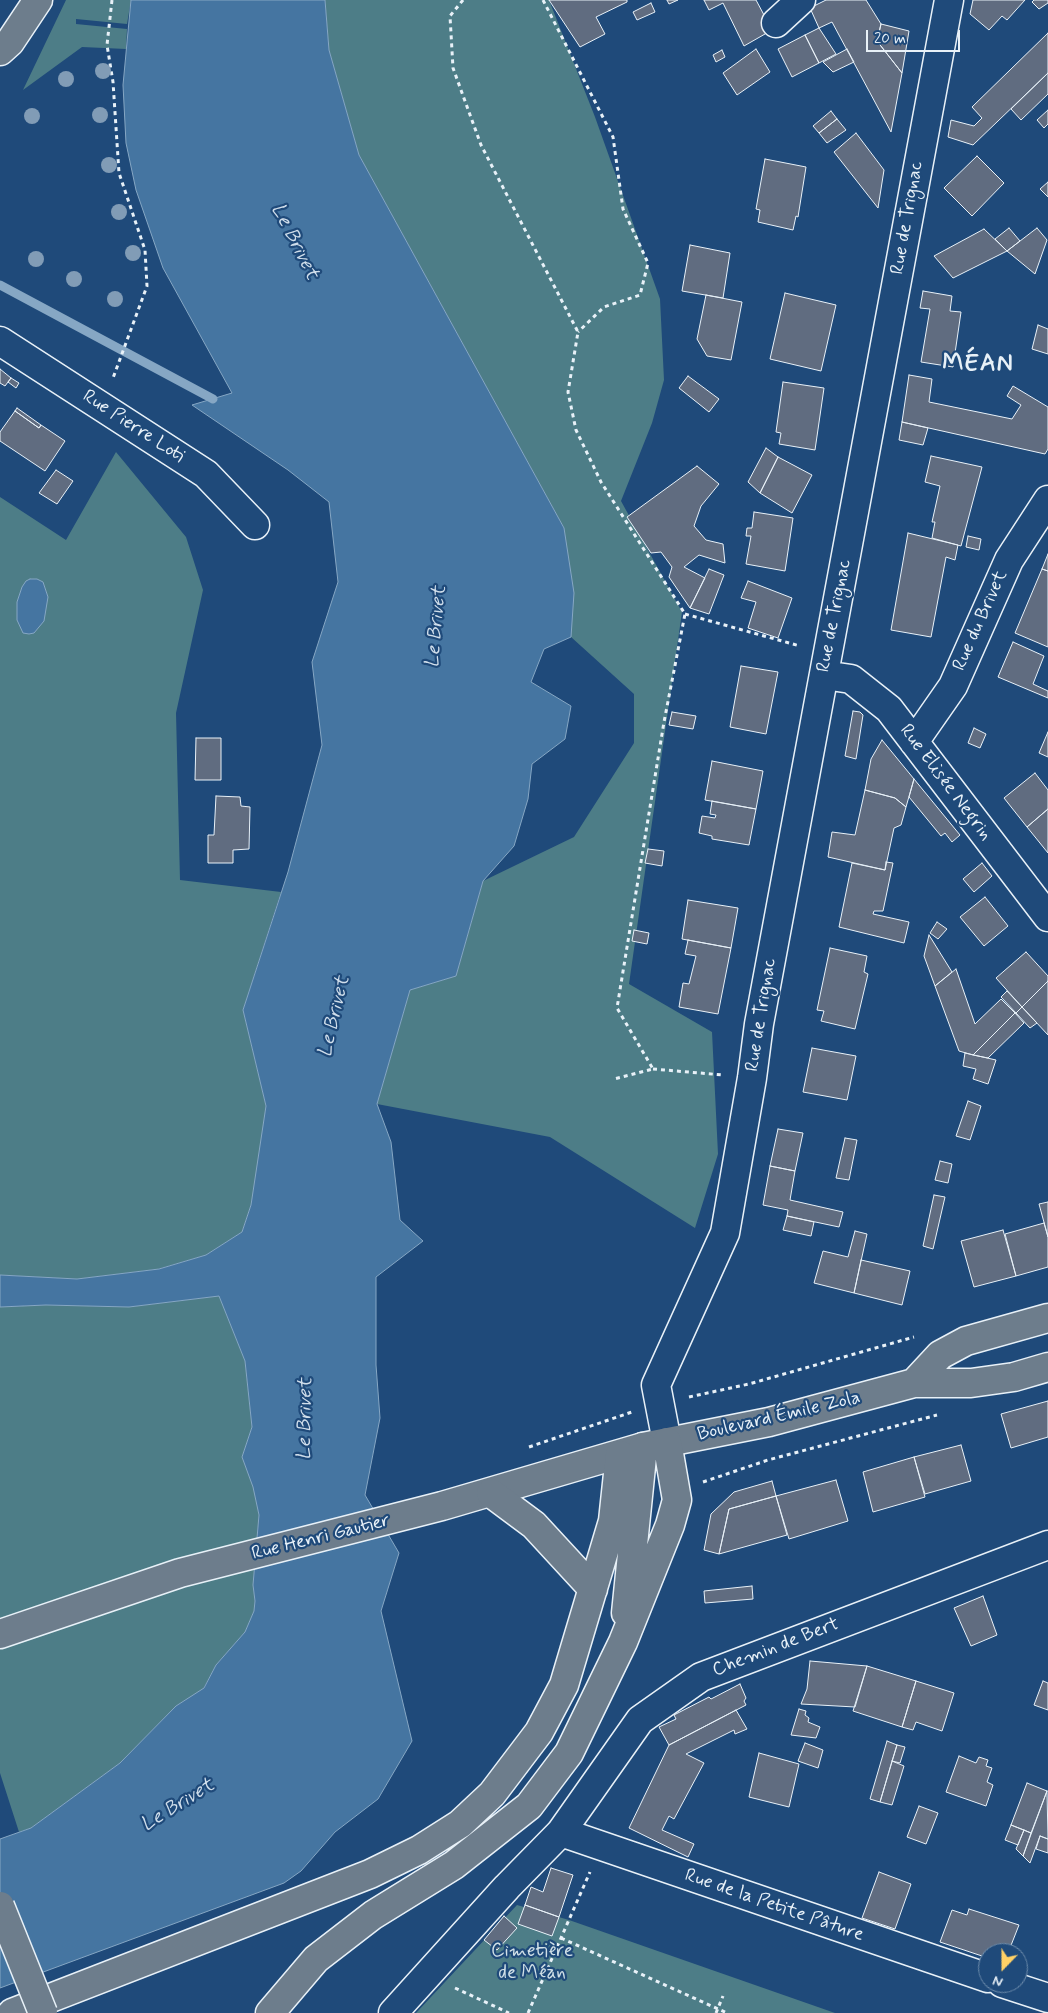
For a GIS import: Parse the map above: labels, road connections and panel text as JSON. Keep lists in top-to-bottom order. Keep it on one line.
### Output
{"streets":{"main road":["Boulevard Émile Zola","Rue Henri Gautier"],"street":["Rue de Trignac","Rue Pierre Loti","Rue du Brivet","Rue Elisée Negrin","Chemin de Bert","Rue de la Petite Pâture"]},"crossings":[["Rue de Trignac","Rue Elisée Negrin"],["Rue de Trignac","Boulevard Émile Zola"],["Rue de Trignac","Rue Henri Gautier"],["Rue du Brivet","Rue Elisée Negrin"],["Boulevard Émile Zola","Rue Henri Gautier"],["Chemin de Bert","Rue de la Petite Pâture"]],"districts":["MÉAN"],"water":["Le Brivet"],"parks":["Cimetière de Méan"],"scale_bar":"20 m","north":"bottom"}
